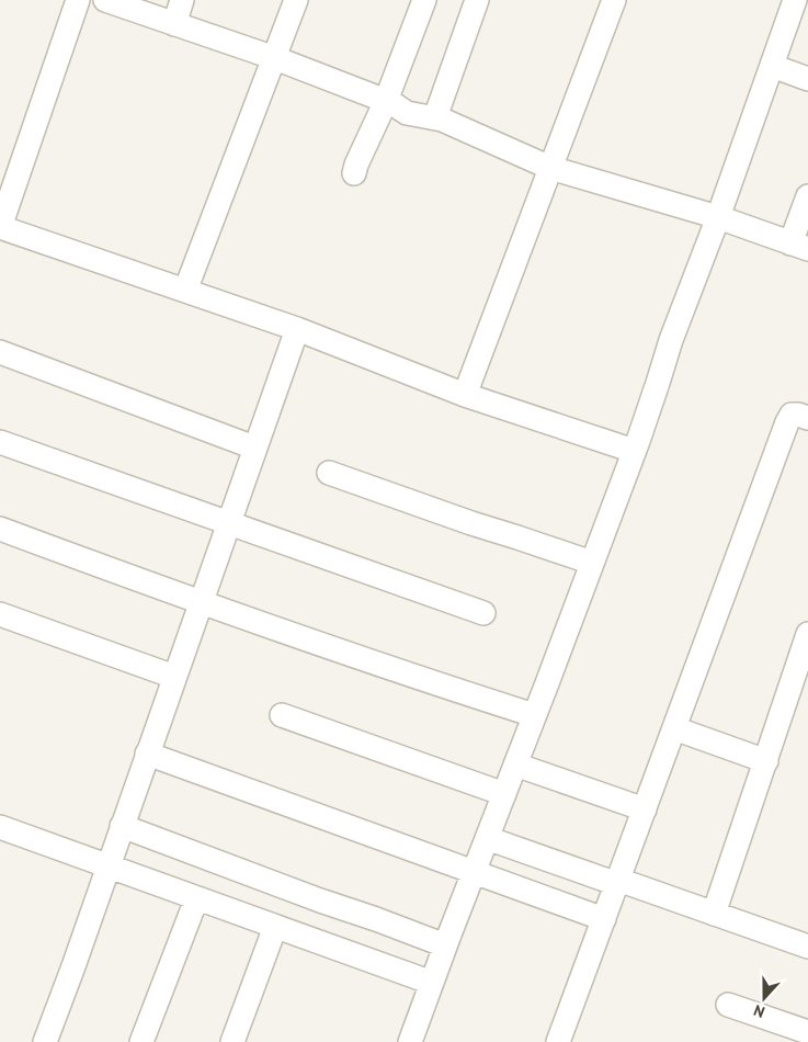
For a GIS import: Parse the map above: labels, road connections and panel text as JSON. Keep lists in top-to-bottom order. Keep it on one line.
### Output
{"north":"bottom"}
